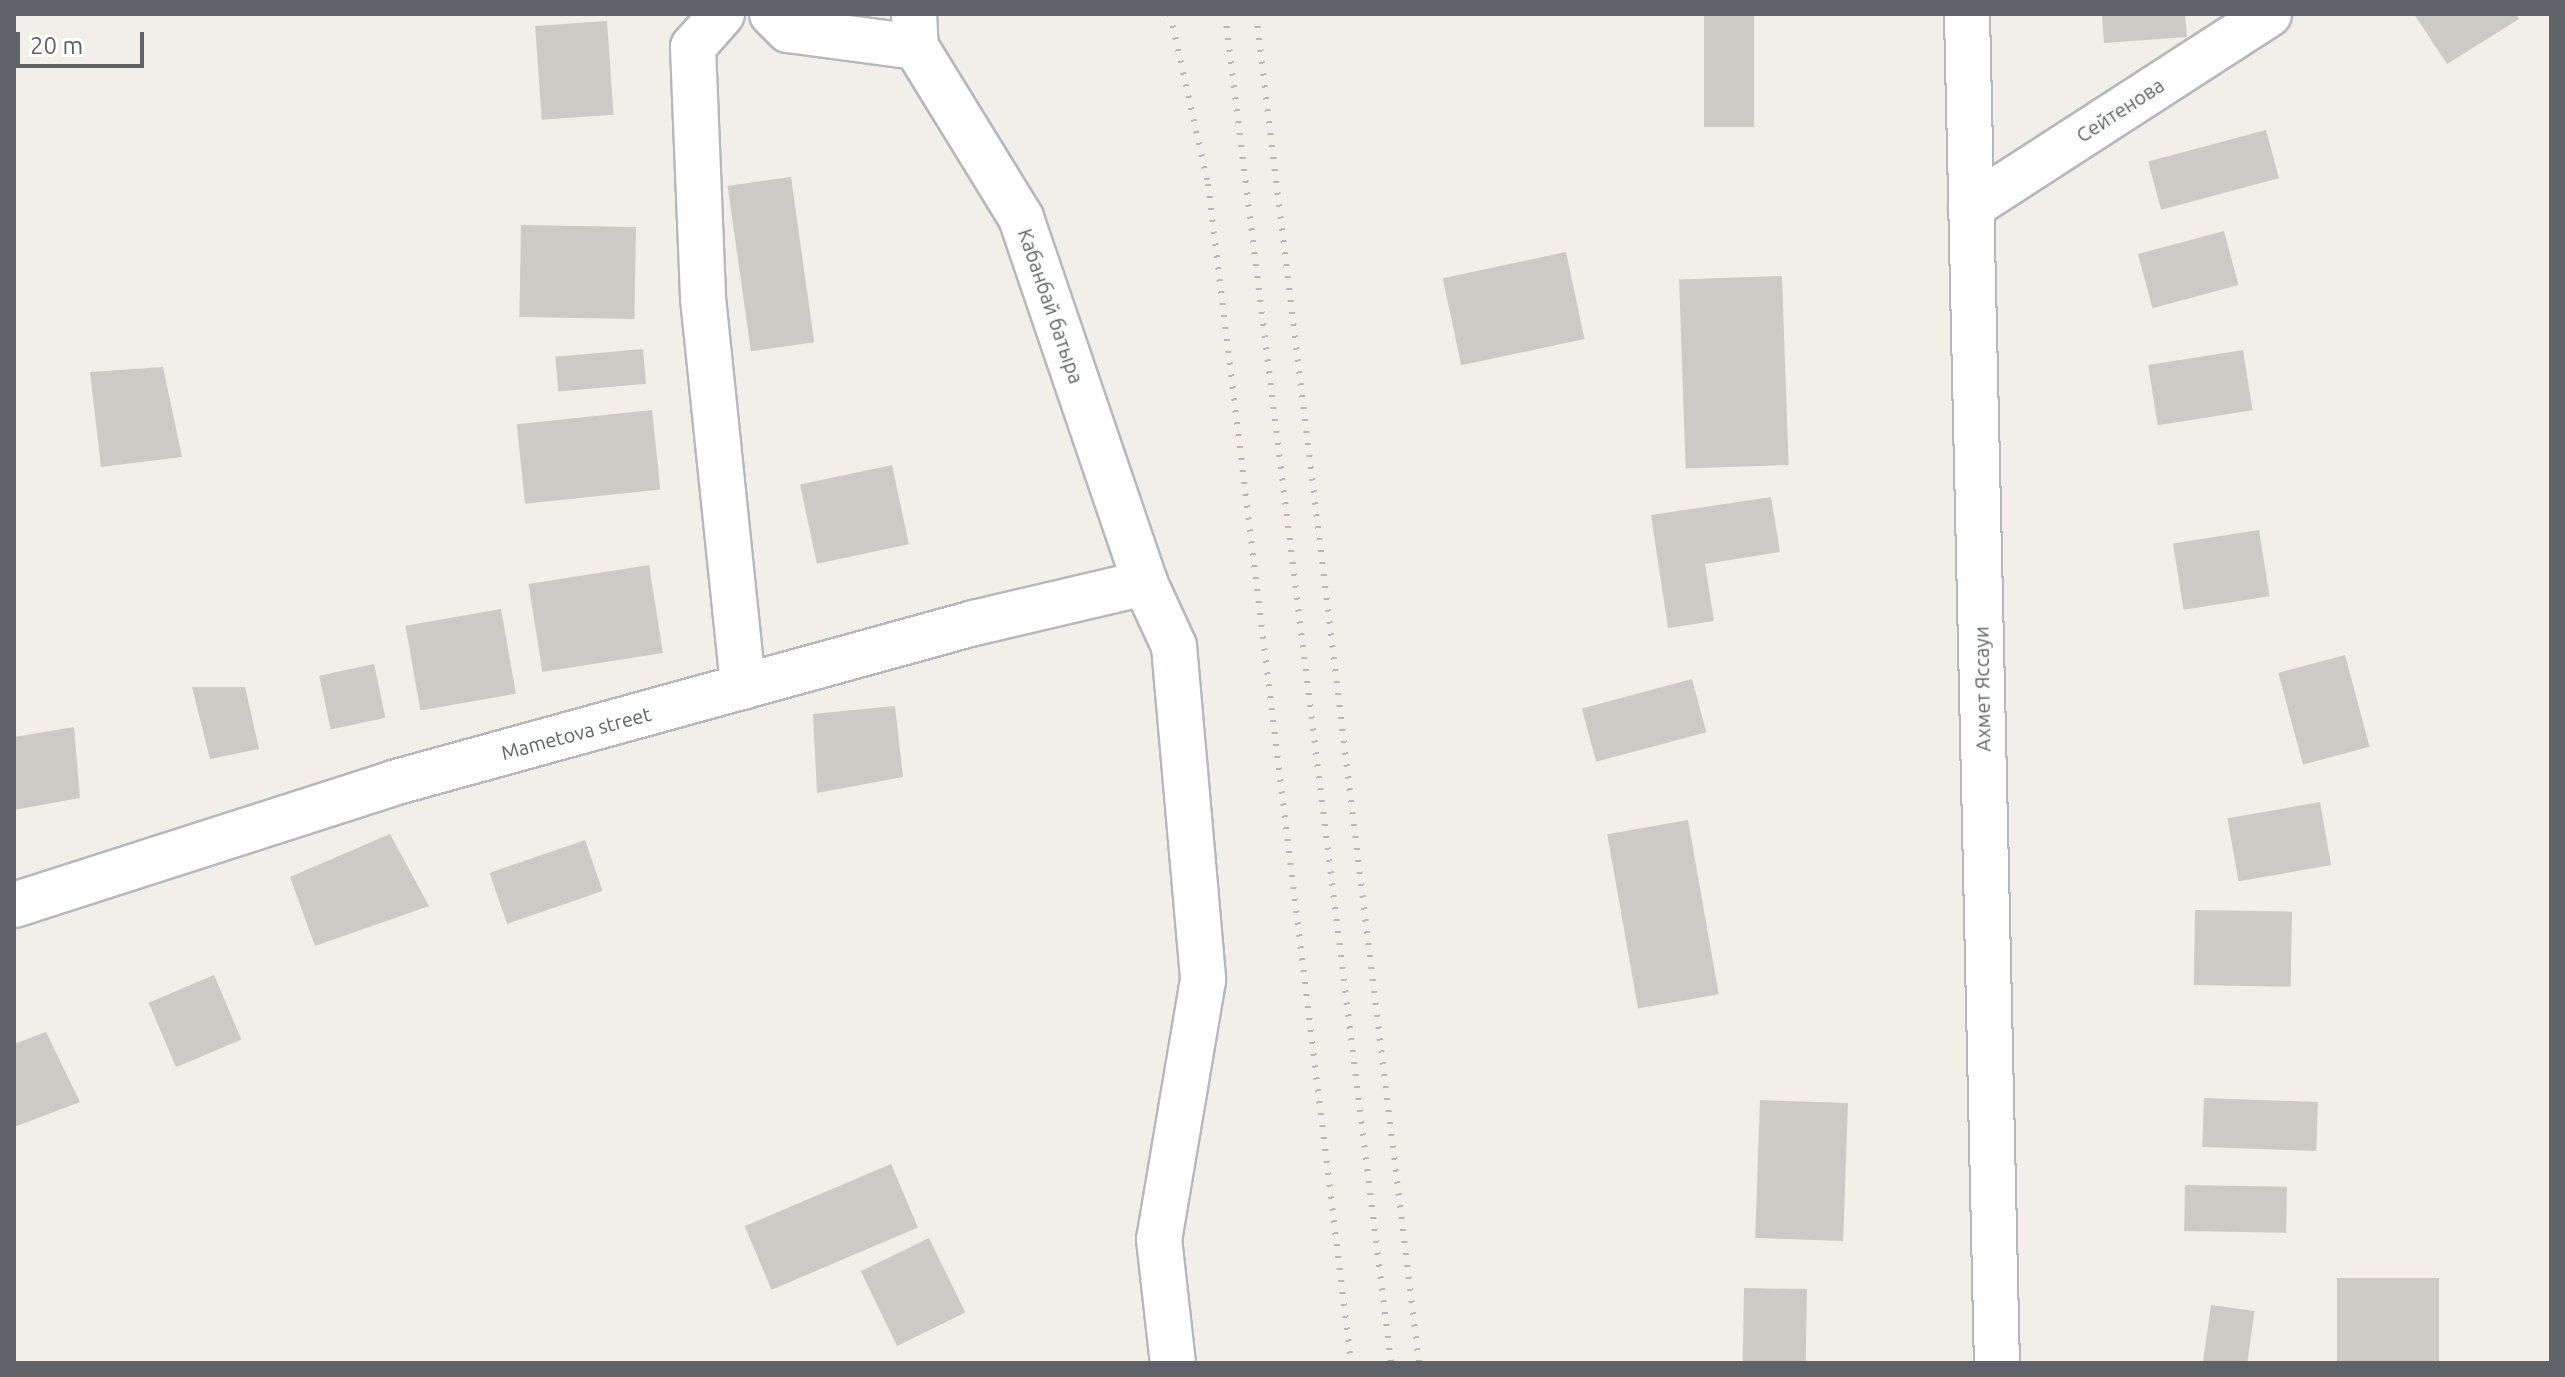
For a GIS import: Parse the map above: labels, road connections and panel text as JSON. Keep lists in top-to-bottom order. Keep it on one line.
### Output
{"streets":{"street":["Сейтенова","Кабанбай батыра","Ахмет Яссауи","Mametova street"]},"crossings":[["Сейтенова","Ахмет Яссауи"],["Кабанбай батыра","Mametova street"]],"scale_bar":"20 m"}
